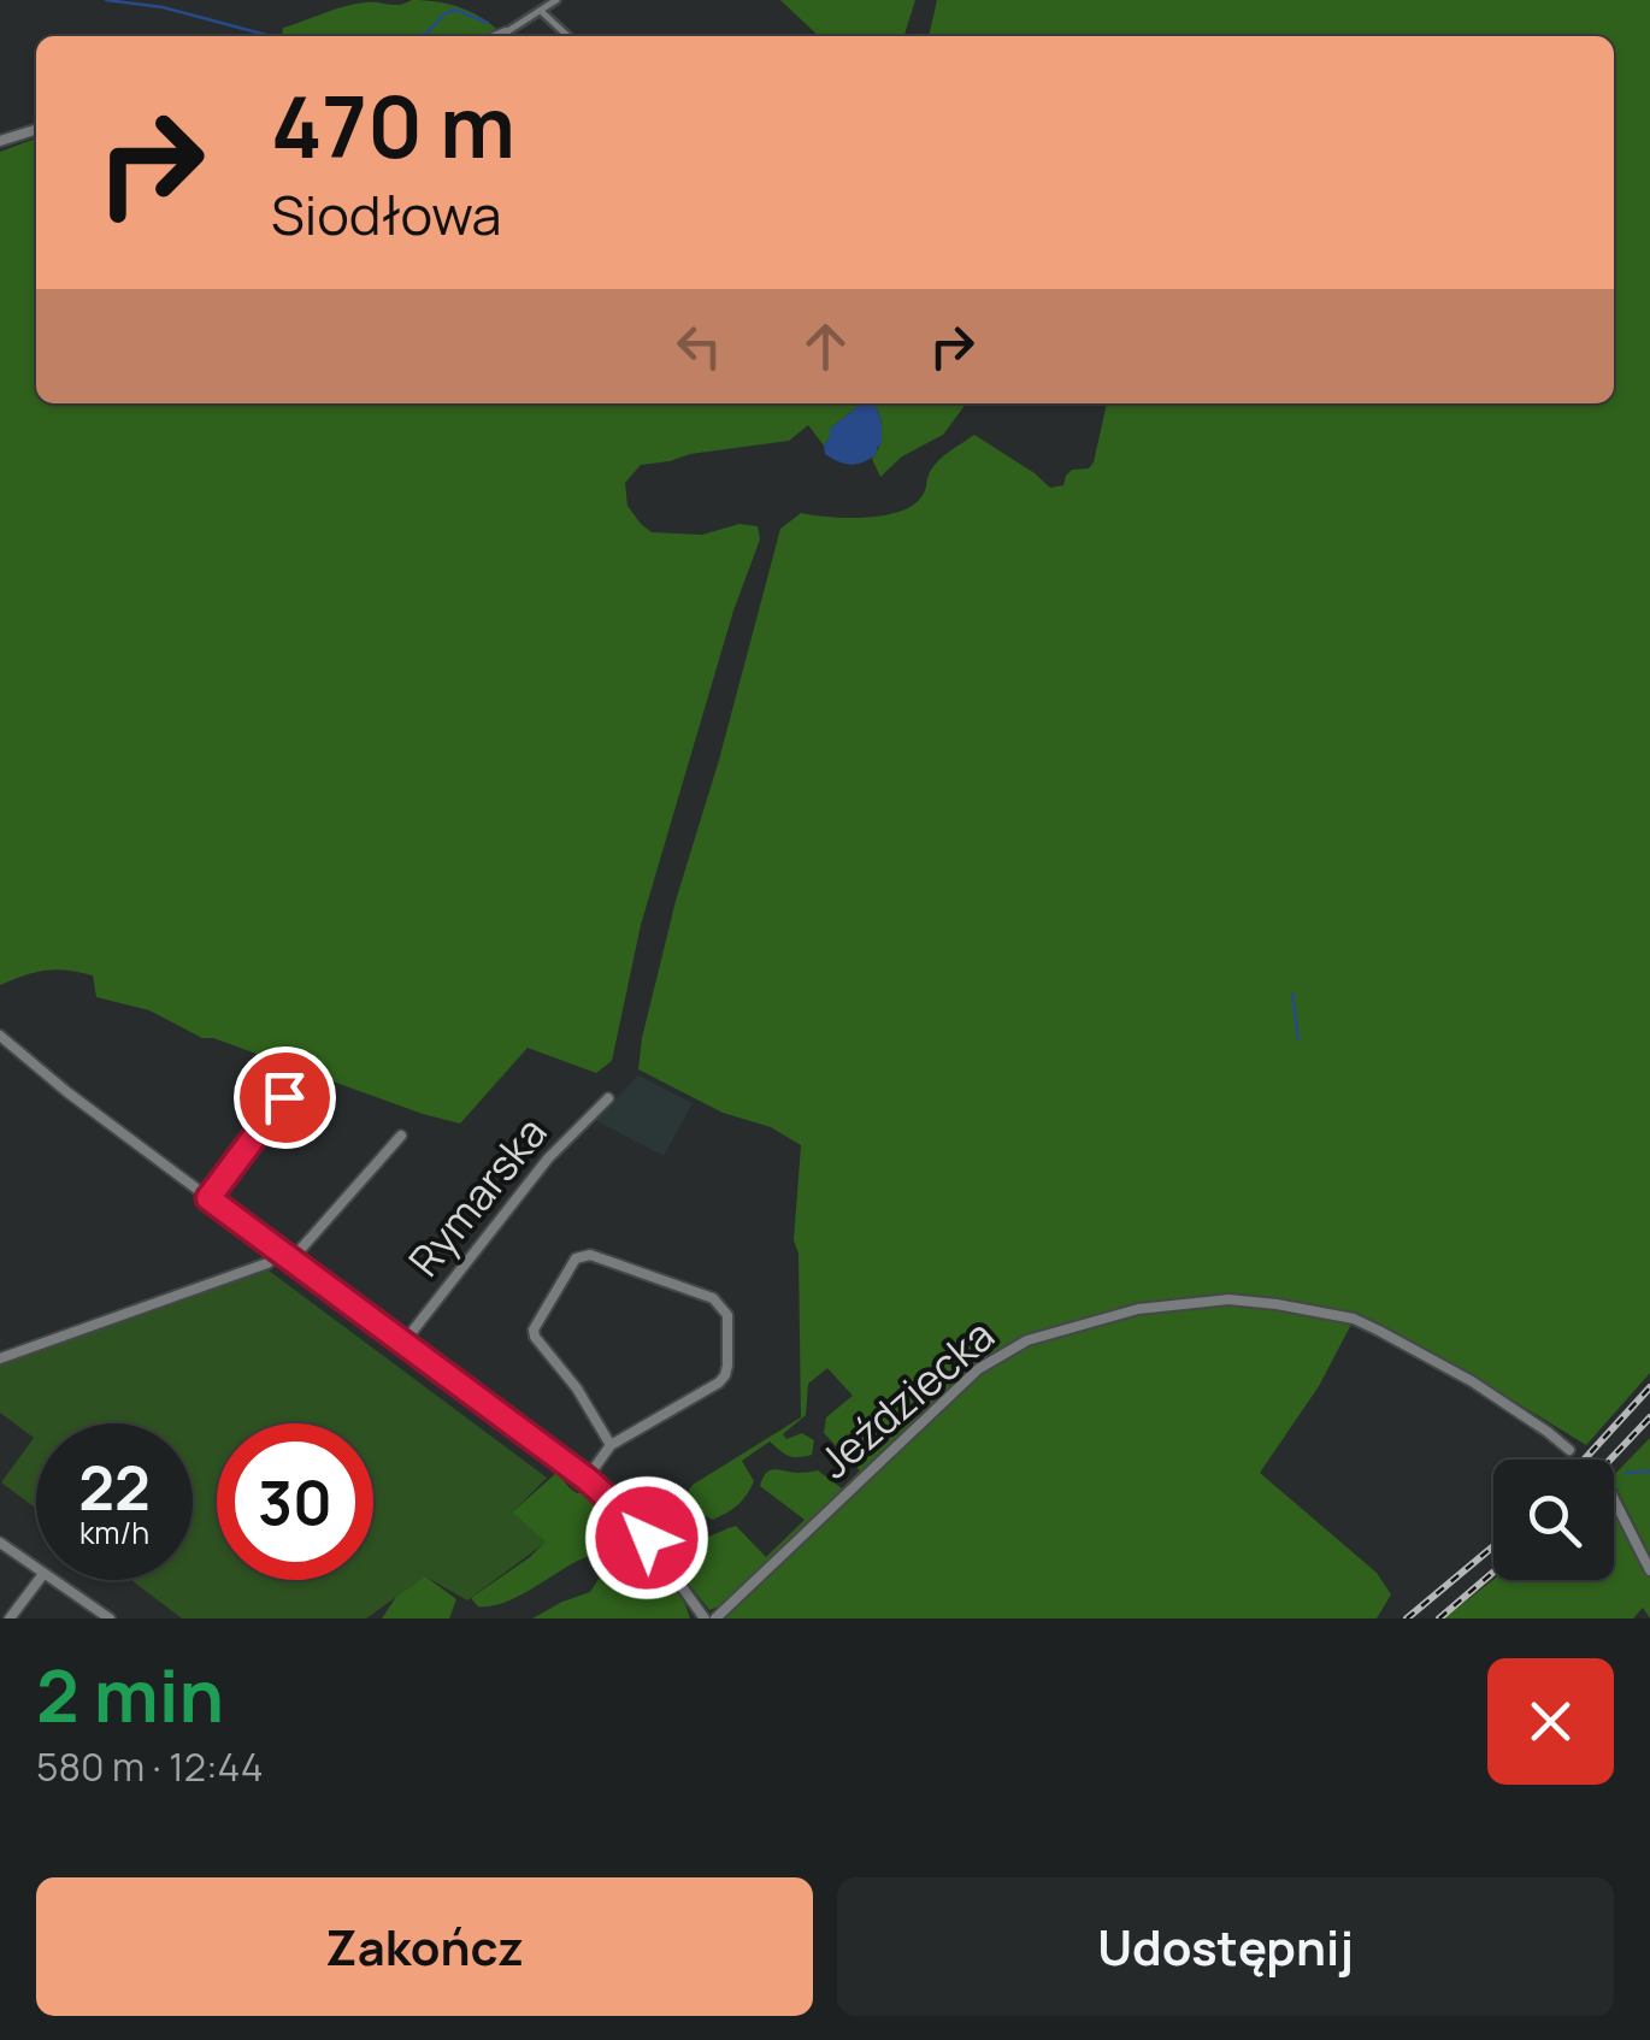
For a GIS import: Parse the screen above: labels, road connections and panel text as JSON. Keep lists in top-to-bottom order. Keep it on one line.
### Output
{"streets":{"street":["Rymarska","Jeździecka"]},"page":{"turn":["470 m","Siodłowa"],"speed":"22 km/h","limit":"30","heading":["2 min","580 m · 12:44"],"buttons":["Zakończ","Udostępnij"]}}
